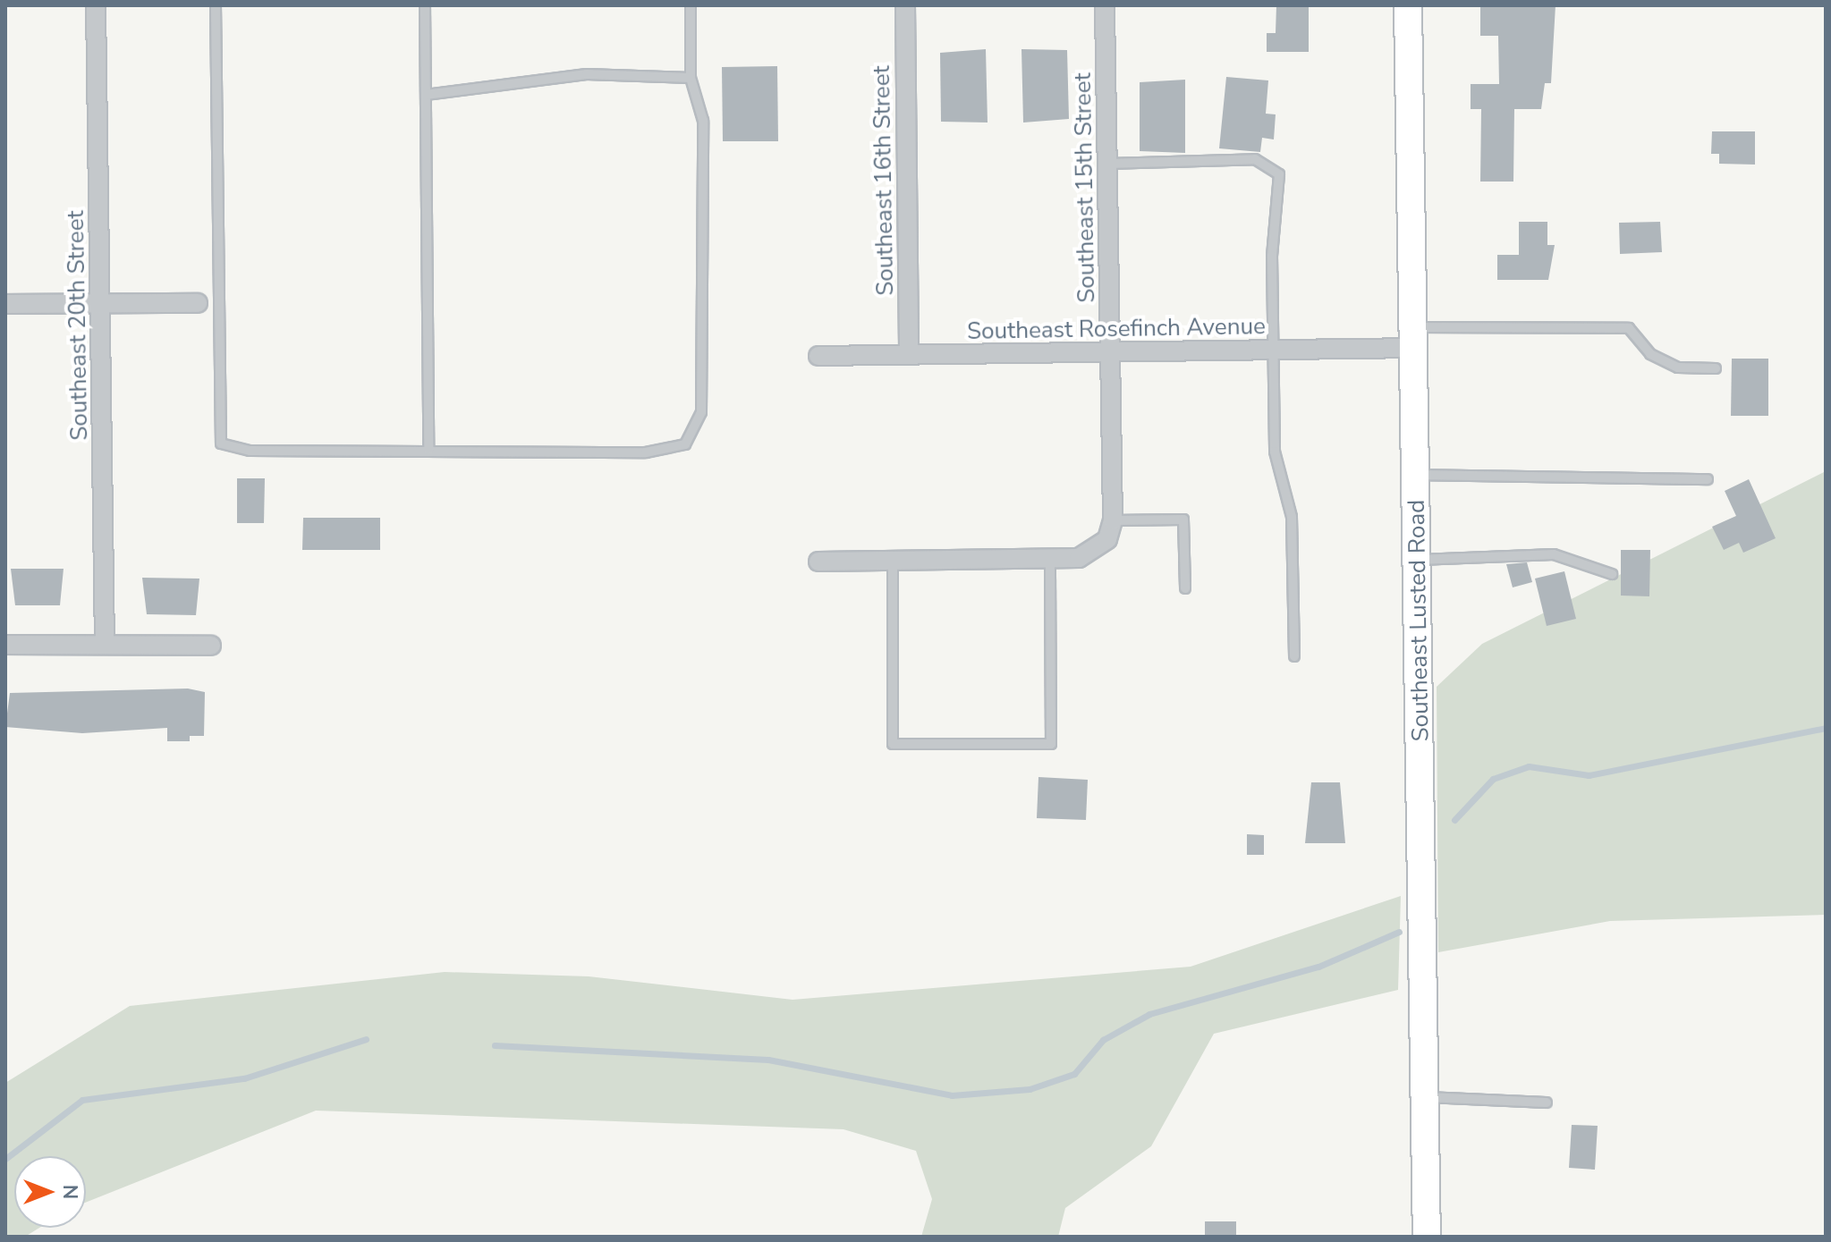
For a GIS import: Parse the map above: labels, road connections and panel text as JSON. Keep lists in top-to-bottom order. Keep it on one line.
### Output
{"streets":{"main road":["Southeast Lusted Road"],"street":["Southeast 16th Street","Southeast 15th Street","Southeast 20th Street","Southeast Rosefinch Avenue"]},"crossings":[["Southeast 16th Street","Southeast Rosefinch Avenue"],["Southeast 15th Street","Southeast Rosefinch Avenue"],["Southeast Rosefinch Avenue","Southeast Lusted Road"]],"north":"right"}
